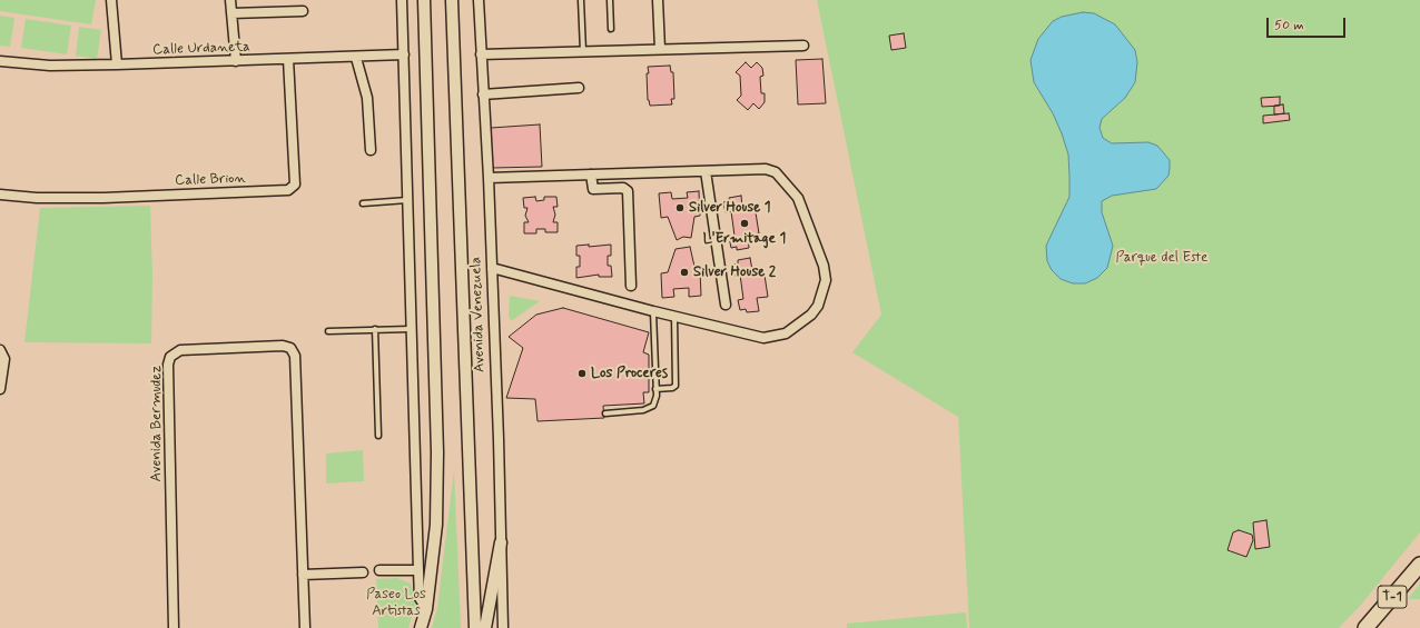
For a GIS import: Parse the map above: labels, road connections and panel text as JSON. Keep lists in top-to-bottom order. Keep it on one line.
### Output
{"streets":{"main road":["T-1"],"street":["Calle Urdaneta","Calle Brion","Avenida Venezuela","Avenida Bermudez"]},"crossings":[["Calle Urdaneta","Calle Brion"]],"parks":["Parque del Este","Paseo Los Artistas"],"places":["Silver House 1","L'Ermitage 1","Silver House 2","Los Proceres"],"scale_bar":"50 m"}
